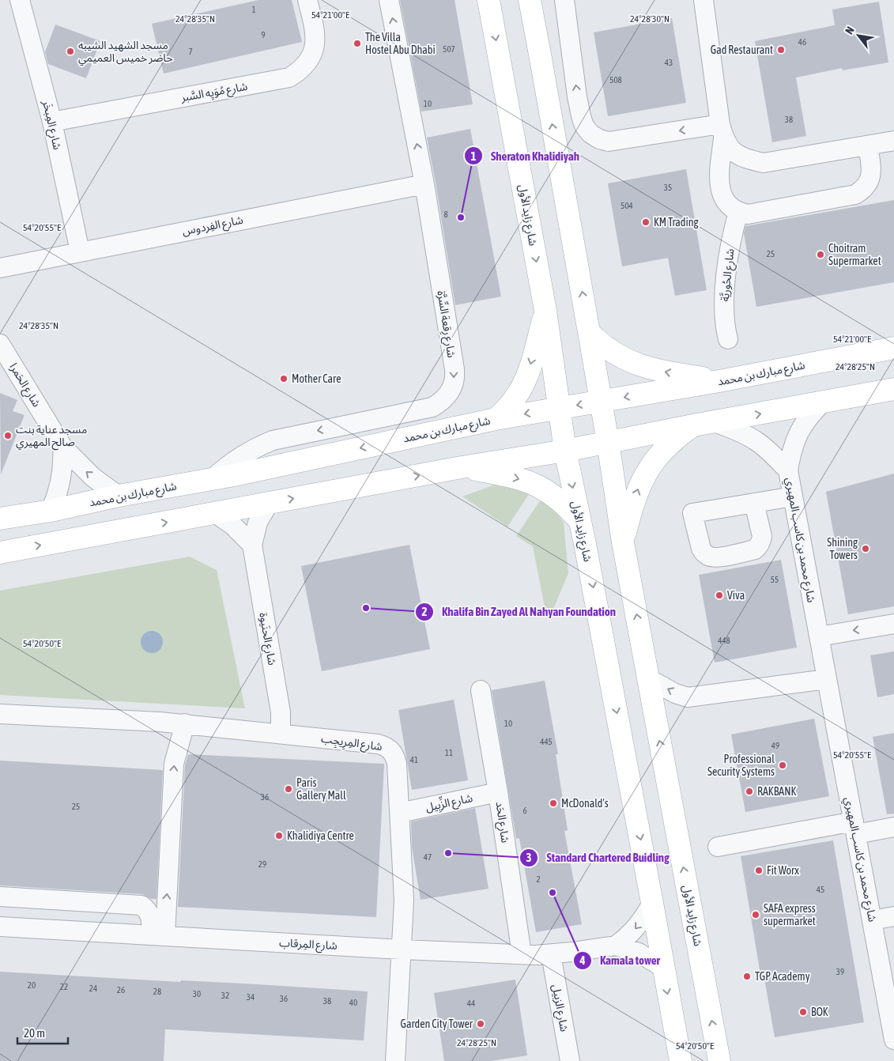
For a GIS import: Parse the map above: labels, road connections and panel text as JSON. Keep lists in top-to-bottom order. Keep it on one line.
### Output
{"streets":{"main road":["شارع زايد الأول","شارع مبارك بن محمد"],"street":["شارع مُوَيِه السَّبر","شارع المِبخَر","شارع الفِردوس","شارع الحُوريَّة","شارع رِقعة السِّرَّة","شارع الحَمرا","شارع محمد بن كاسب المهيري","شارع الحنَيوة","شارع المِرِيجِب","شارع الزِّبِيل","شارع الحَد","شارع المِرقاب","شارع الزبيل"]},"crossings":[["شارع مُوَيِه السَّبر","شارع المِبخَر"],["شارع المِبخَر","شارع الفِردوس"],["شارع زايد الأول","شارع مبارك بن محمد"],["شارع زايد الأول","شارع المِرقاب"],["شارع الفِردوس","شارع رِقعة السِّرَّة"],["شارع رِقعة السِّرَّة","شارع مبارك بن محمد"],["شارع مبارك بن محمد","شارع الحَمرا"],["شارع الحنَيوة","شارع المِرِيجِب"],["شارع المِرِيجِب","شارع الزِّبِيل"],["شارع المِرِيجِب","شارع المِرقاب"],["شارع الزِّبِيل","شارع الحَد"],["شارع الحَد","شارع المِرقاب"],["شارع المِرقاب","شارع الزبيل"]],"places":["The Villa Hostel Abu Dhabi","Gad Restaurant","مسجد الشهيد الشيبه حاضر خميس العميمي","Sheraton Khalidiyah","KM Trading","Choitram Supermarket","Mother Care","مسجد عناية بنت صالح المهيري","Shining Towers","Viva","Khalifa Bin Zayed Al Nahyan Foundation","Professional Security Systems","Paris Gallery Mall","RAKBANK","McDonald's","Khalidiya Centre","Standard Chartered Buidling","Fit Worx","Kamala tower","SAFA express supermarket","TGP Academy","BOK","Garden City Tower"],"house_numbers":["1","9","46","507","7","43","508","10","38","35","504","8","25","55","448","10","445","49","11","41","36","25","6","47","29","2","45","39","20","22","24","26","28","30","32","34","36","38","40","44"],"scale_bar":"20 m","north":"top left","coordinates":["54°21'00\"E","24°28'35\"N","24°28'30\"N","54°20'55\"E","24°28'25\"N","54°20'50\"E"]}
